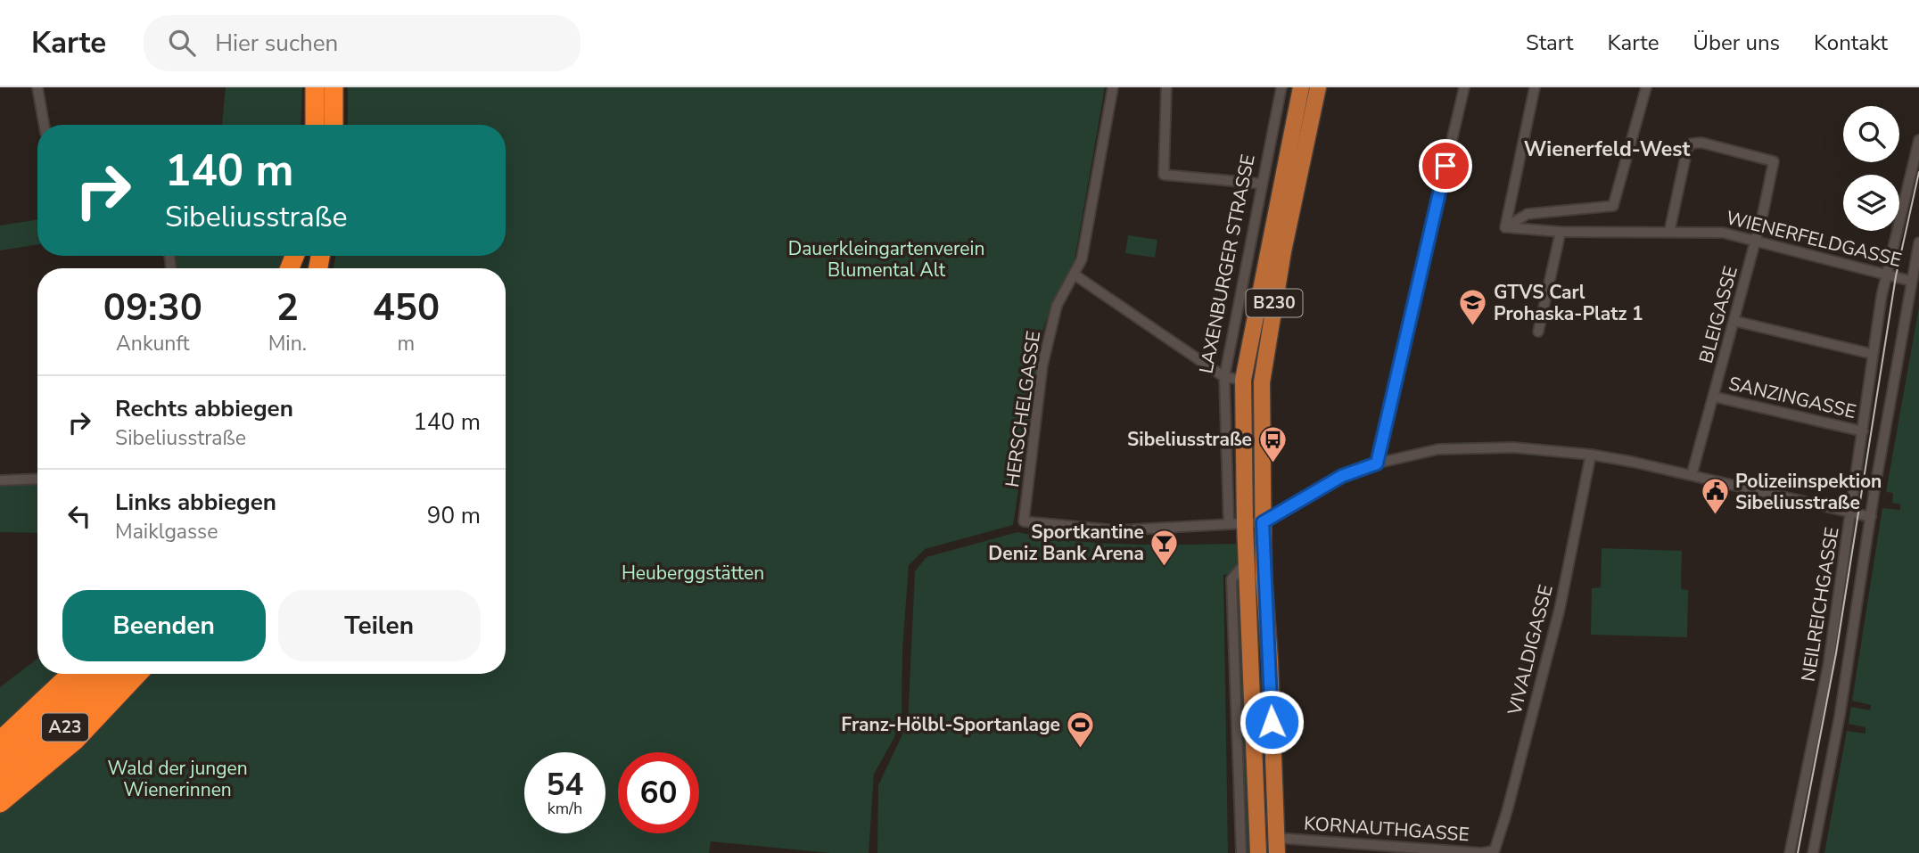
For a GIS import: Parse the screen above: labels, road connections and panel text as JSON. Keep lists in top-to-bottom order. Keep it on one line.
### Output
{"streets":{"highway":["A23"],"main road":["LAXENBURGER STRASSE","B230"],"street":["WIENERFELDGASSE","BLEIGASSE","SANZINGASSE","HERSCHELGASSE","NEILREICHGASSE","VIVALDIGASSE","KORNAUTHGASSE"]},"crossings":[["WIENERFELDGASSE","BLEIGASSE"],["WIENERFELDGASSE","NEILREICHGASSE"],["LAXENBURGER STRASSE","HERSCHELGASSE"],["B230","KORNAUTHGASSE"],["BLEIGASSE","SANZINGASSE"],["SANZINGASSE","NEILREICHGASSE"],["VIVALDIGASSE","KORNAUTHGASSE"]],"districts":["Wienerfeld-West"],"parks":["Dauerkleingartenverein Blumental Alt","Heuberggstätten","Wald der jungen Wienerinnen"],"places":{"school or university":["GTVS Carl Prohaska-Platz 1"],"bus stop":["Sibeliusstraße"],"public building":["Polizeiinspektion Sibeliusstraße"],"bar":["Sportkantine Deniz Bank Arena"],"sports":["Franz-Hölbl-Sportanlage"]},"page":{"header":"Karte","search":"Hier suchen","nav":["Start","Karte","Über uns","Kontakt"],"turn":["140 m","Sibeliusstraße"],"eta":["09:30","Ankunft","2","Min.","450","m"],"list":[{"name":"Rechts abbiegen","note":"Sibeliusstraße","value":"140 m"},{"name":"Links abbiegen","note":"Maiklgasse","value":"90 m"}],"buttons":["Beenden","Teilen"],"speed":"54 km/h","limit":"60"}}
